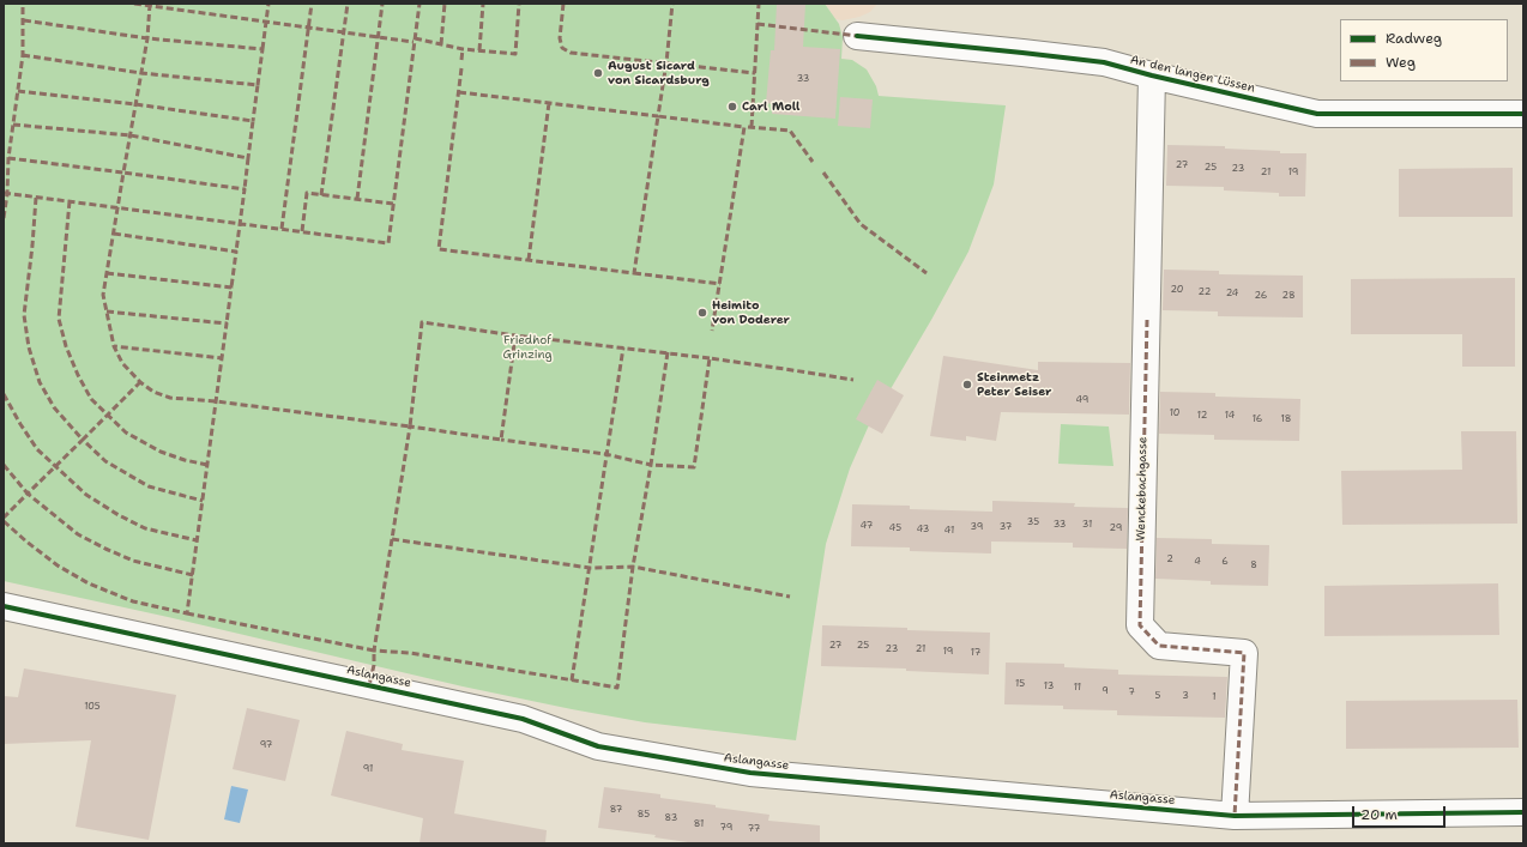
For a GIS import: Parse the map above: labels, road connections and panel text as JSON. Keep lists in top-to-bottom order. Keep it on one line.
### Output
{"streets":{"street":["An den langen Lüssen","Wenckebachgasse","Aslangasse"]},"crossings":[["An den langen Lüssen","Wenckebachgasse"],["Wenckebachgasse","Aslangasse"]],"parks":["Friedhof Grinzing"],"places":["August Sicard von Sicardsburg","Carl Moll","Heimito von Doderer","Steinmetz Peter Seiser"],"house_numbers":["33","27","25","23","21","19","20","22","24","26","28","49","10","12","14","16","18","35","33","31","47","39","37","45","29","43","41","2","4","6","8","27","25","23","21","19","17","15","13","11","9","7","5","3","1","105","97","91","87","85","83","81","79","77"],"legend":["Radweg","Weg"],"scale_bar":"20 m"}
